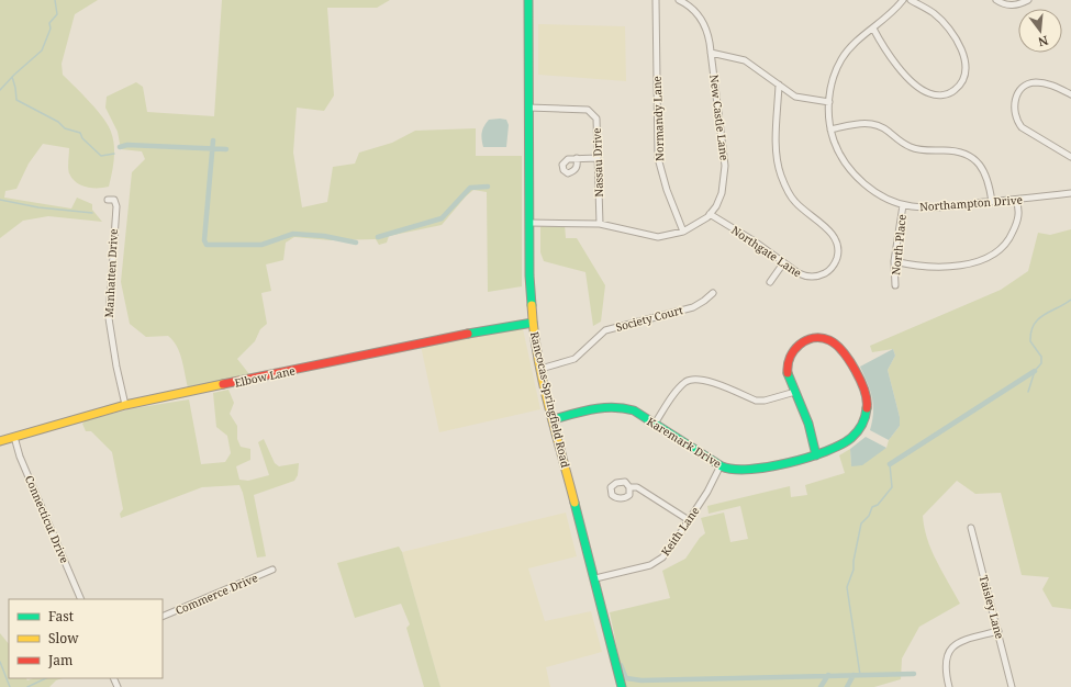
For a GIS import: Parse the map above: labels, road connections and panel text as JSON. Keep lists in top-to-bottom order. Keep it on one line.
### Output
{"streets":{"street":["New Castle Lane","Normandy Lane","Nassau Drive","Northampton Drive","North Place","Northgate Lane","Manhatten Drive","Society Court","Elbow Lane","Rancocas-Springfield Road","Karemark Drive","Connecticut Drive","Keith Lane","Commerce Drive","Taisley Lane"]},"crossings":[["New Castle Lane","Normandy Lane"],["New Castle Lane","Nassau Drive"],["New Castle Lane","Northgate Lane"],["New Castle Lane","Rancocas-Springfield Road"],["Nassau Drive","Rancocas-Springfield Road"],["Northampton Drive","North Place"],["Manhatten Drive","Elbow Lane"],["Society Court","Rancocas-Springfield Road"],["Elbow Lane","Rancocas-Springfield Road"],["Elbow Lane","Connecticut Drive"],["Rancocas-Springfield Road","Karemark Drive"],["Rancocas-Springfield Road","Keith Lane"],["Karemark Drive","Keith Lane"]],"legend":["Fast","Slow","Jam"],"north":"bottom"}
